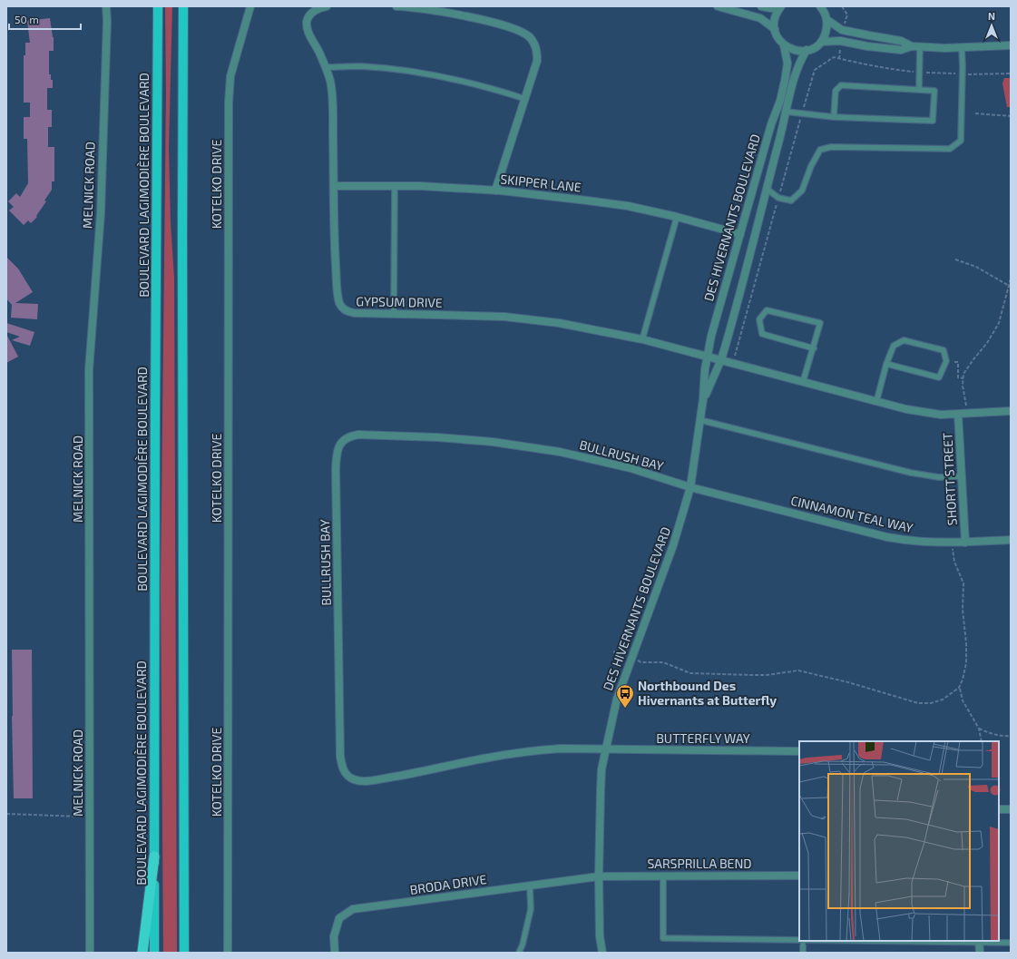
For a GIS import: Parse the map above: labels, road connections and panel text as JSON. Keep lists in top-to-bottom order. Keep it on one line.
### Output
{"streets":{"main road":["BOULEVARD LAGIMODIÈRE BOULEVARD"],"street":["SKIPPER LANE","KOTELKO DRIVE","MELNICK ROAD","DES HIVERNANTS BOULEVARD","GYPSUM DRIVE","BULLRUSH BAY","SHORTT STREET","CINNAMON TEAL WAY","BUTTERFLY WAY","SARSPRILLA BEND","BRODA DRIVE"]},"crossings":[["SKIPPER LANE","DES HIVERNANTS BOULEVARD"],["SKIPPER LANE","GYPSUM DRIVE"],["DES HIVERNANTS BOULEVARD","GYPSUM DRIVE"],["DES HIVERNANTS BOULEVARD","BULLRUSH BAY"],["DES HIVERNANTS BOULEVARD","CINNAMON TEAL WAY"],["DES HIVERNANTS BOULEVARD","BUTTERFLY WAY"],["DES HIVERNANTS BOULEVARD","SARSPRILLA BEND"],["DES HIVERNANTS BOULEVARD","BRODA DRIVE"],["BULLRUSH BAY","CINNAMON TEAL WAY"],["BULLRUSH BAY","BUTTERFLY WAY"],["SHORTT STREET","CINNAMON TEAL WAY"],["SARSPRILLA BEND","BRODA DRIVE"]],"places":{"bus stop":["Northbound Des Hivernants at Butterfly"]},"scale_bar":"50 m","north":"top"}
